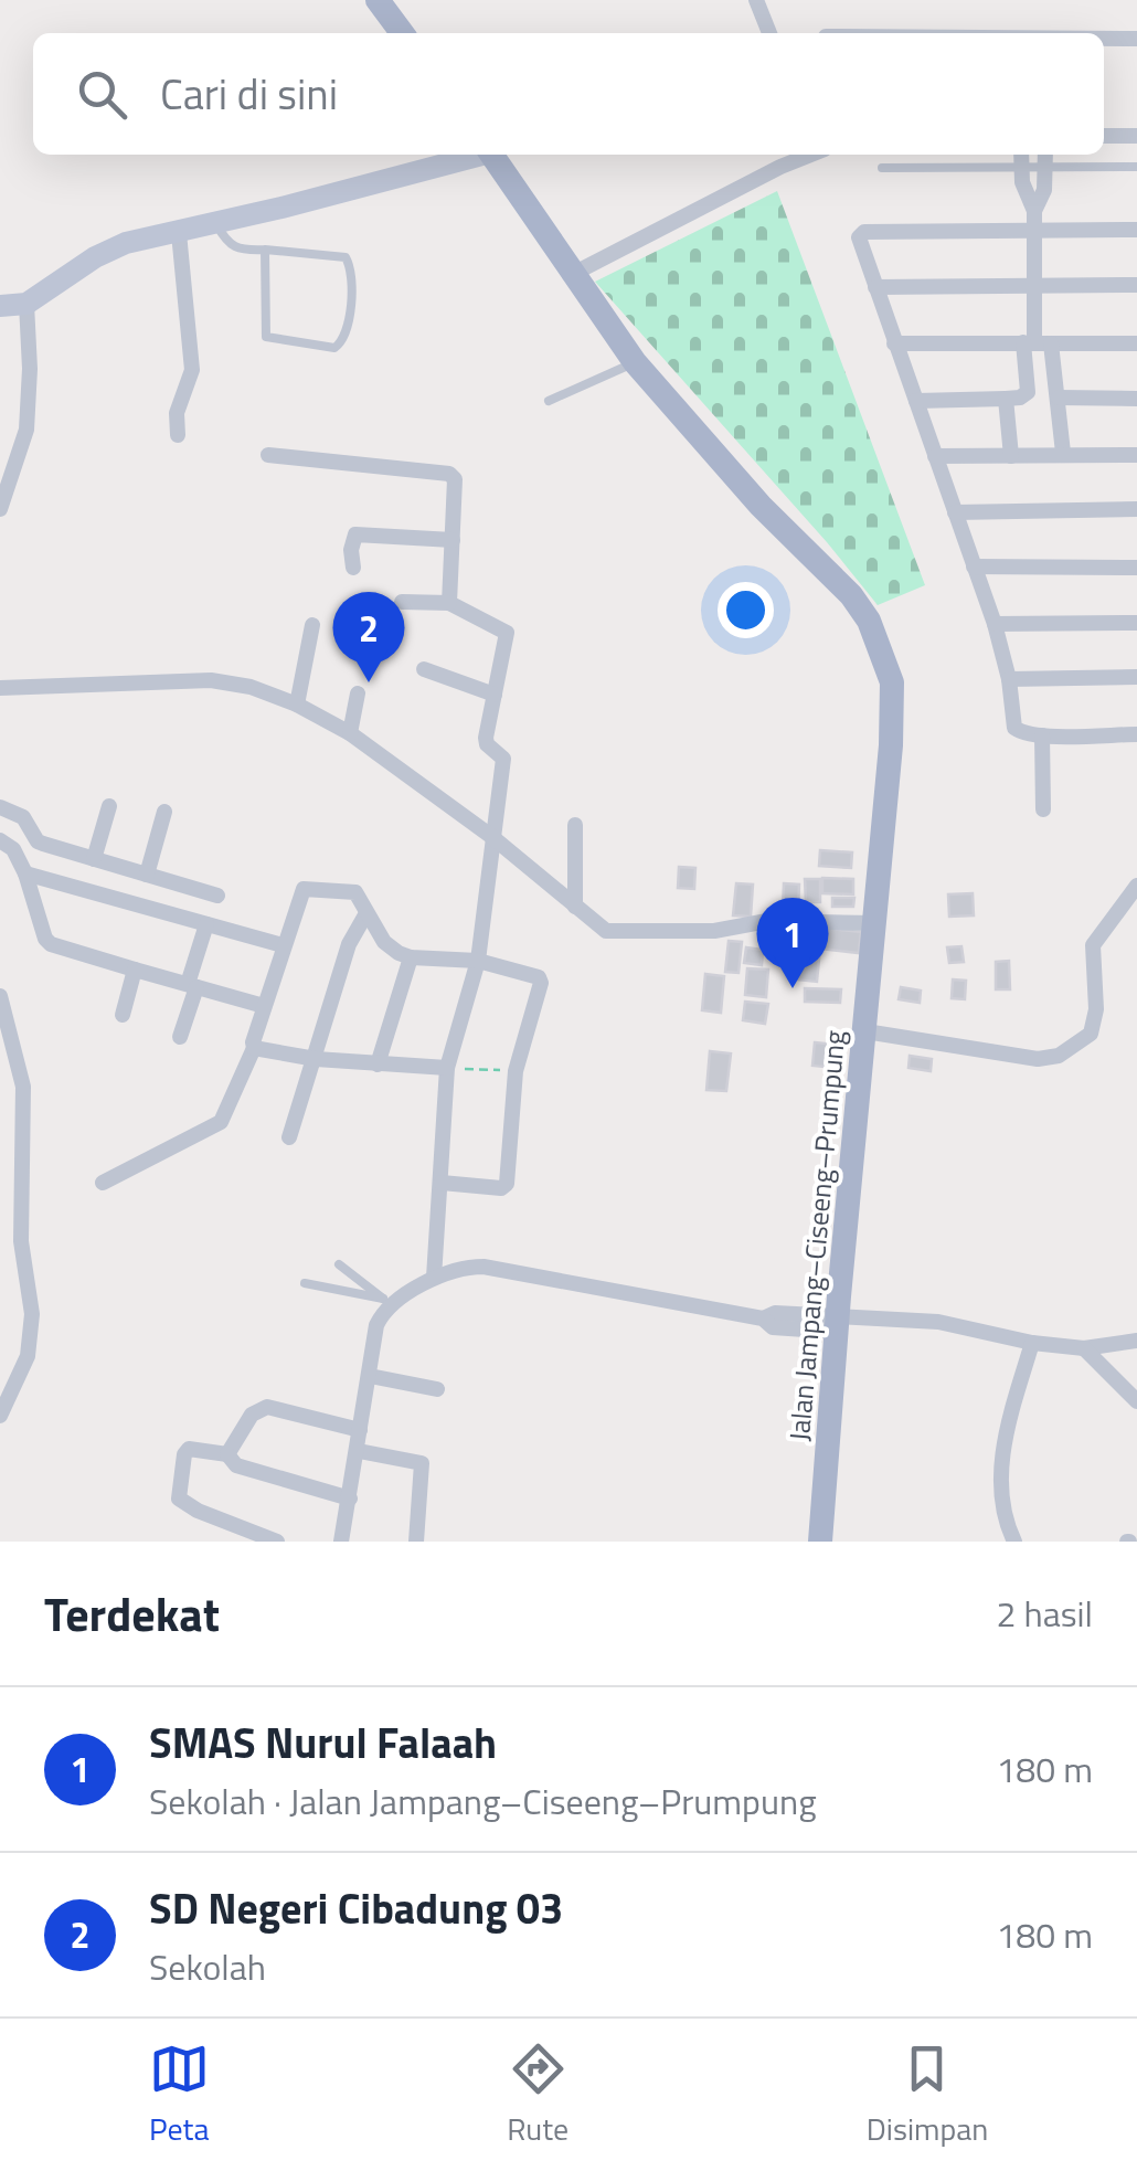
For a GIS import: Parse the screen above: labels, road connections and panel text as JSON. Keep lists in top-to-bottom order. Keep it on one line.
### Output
{"streets":{"main road":["Jalan Jampang–Ciseeng–Prumpung"]},"page":{"search":"Cari di sini","pins":["2","1"],"heading":["Terdekat","2 hasil"],"list":[{"mark":"1","name":"SMAS Nurul Falaah","note":"Sekolah · Jalan Jampang–Ciseeng–Prumpung","value":"180 m"},{"mark":"2","name":"SD Negeri Cibadung 03","note":"Sekolah","value":"180 m"}],"nav":["Peta","Rute","Disimpan"]}}
